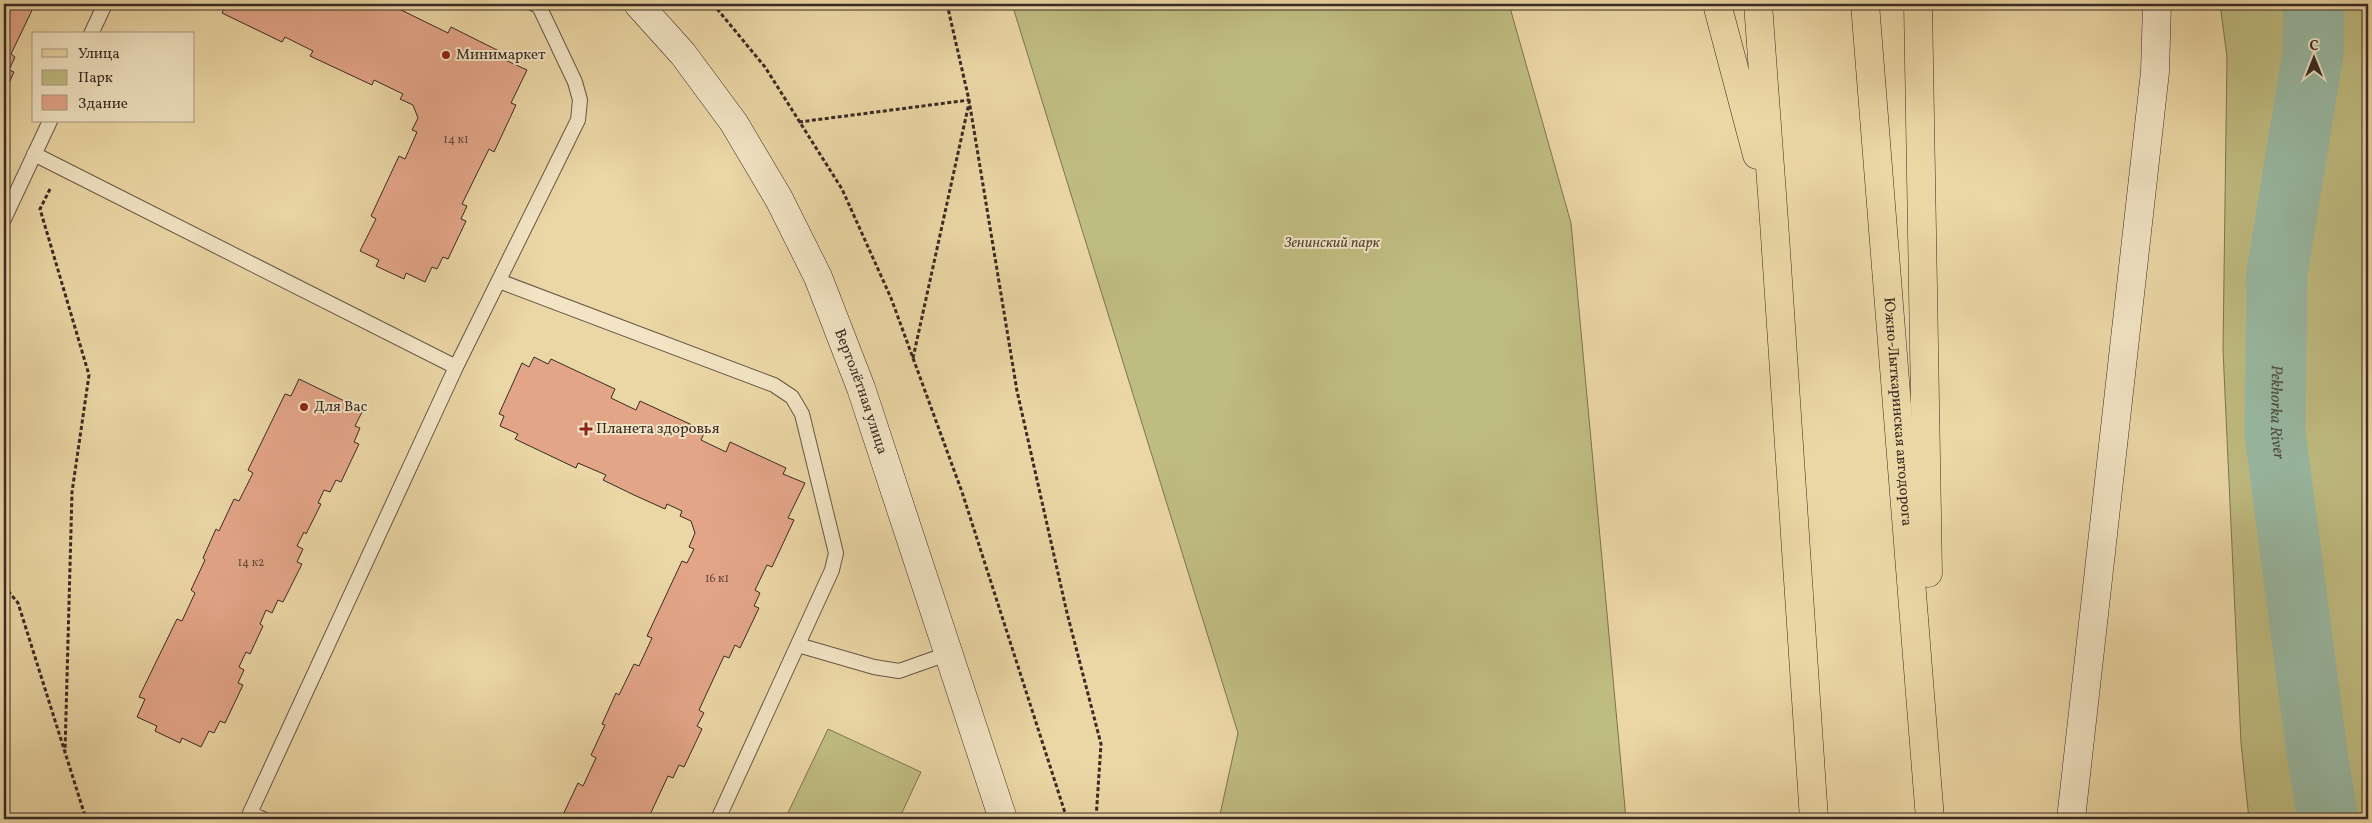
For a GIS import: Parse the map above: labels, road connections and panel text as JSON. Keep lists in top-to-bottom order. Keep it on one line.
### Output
{"streets":{"main road":["Южно-Лыткаринская автодорога"],"street":["Вертолётная улица"]},"water":["Pekhorka River"],"parks":["Зенинский парк"],"places":{"other":["Минимаркет","Для Вас"],"health":["Планета здоровья"]},"house_numbers":["14 к1","14 к2","16 к1"],"legend":["Улица","Парк","Здание"],"north":"top"}
